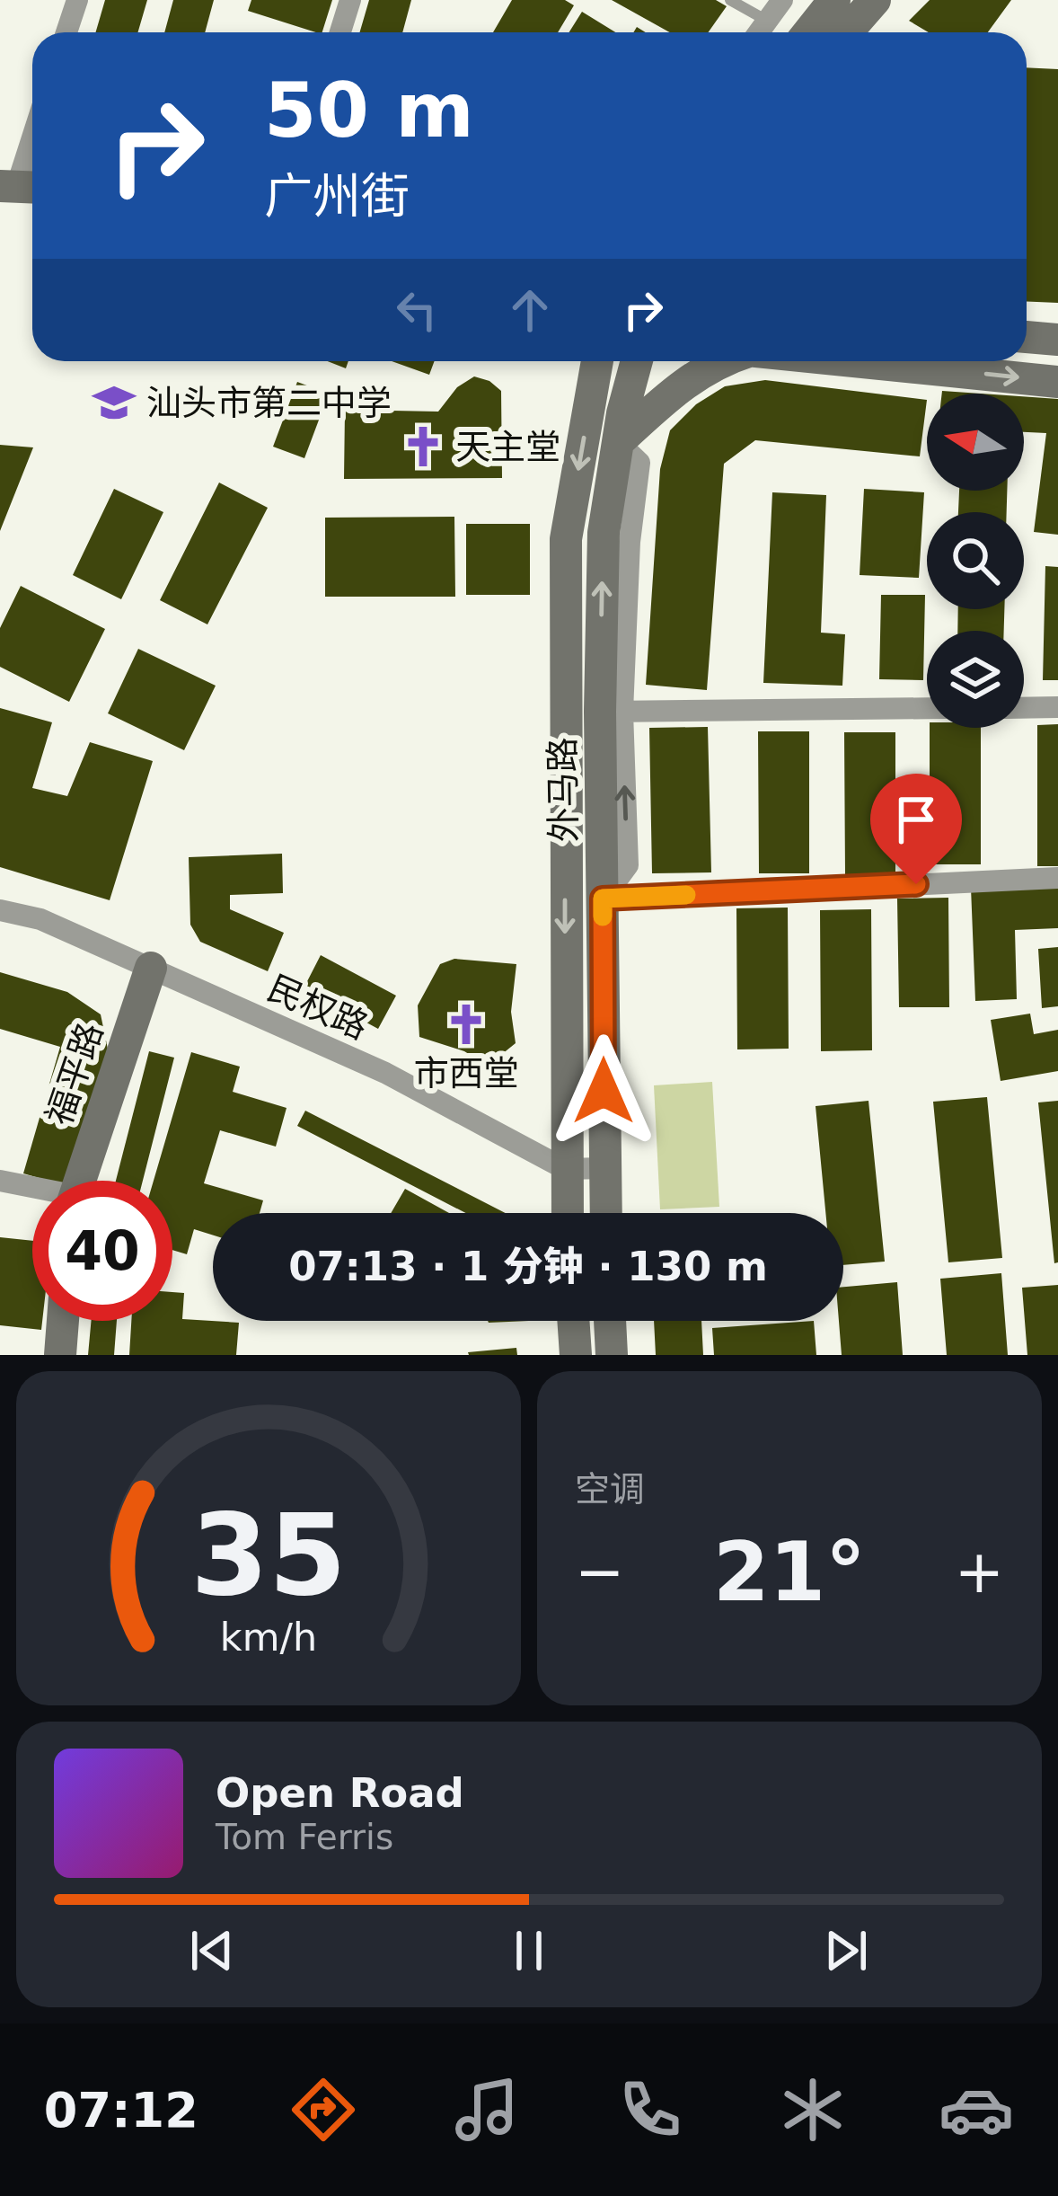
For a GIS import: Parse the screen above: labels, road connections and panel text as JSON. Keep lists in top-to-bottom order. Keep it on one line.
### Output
{"streets":{"street":["外马路","民权路","福平路"]},"crossings":[["外马路","民权路"],["民权路","福平路"]],"places":{"school or university":["汕头市第二中学"],"church":["天主堂","市西堂"]},"north":"left","page":{"turn":["50 m","广州街"],"limit":"40","trip":"07:13 · 1 分钟 · 130 m","tile":"空调","heat":["−","21°","+"],"song":["Open Road","Tom Ferris"],"tabs":"07:12","gauge":["35","km/h"]}}
